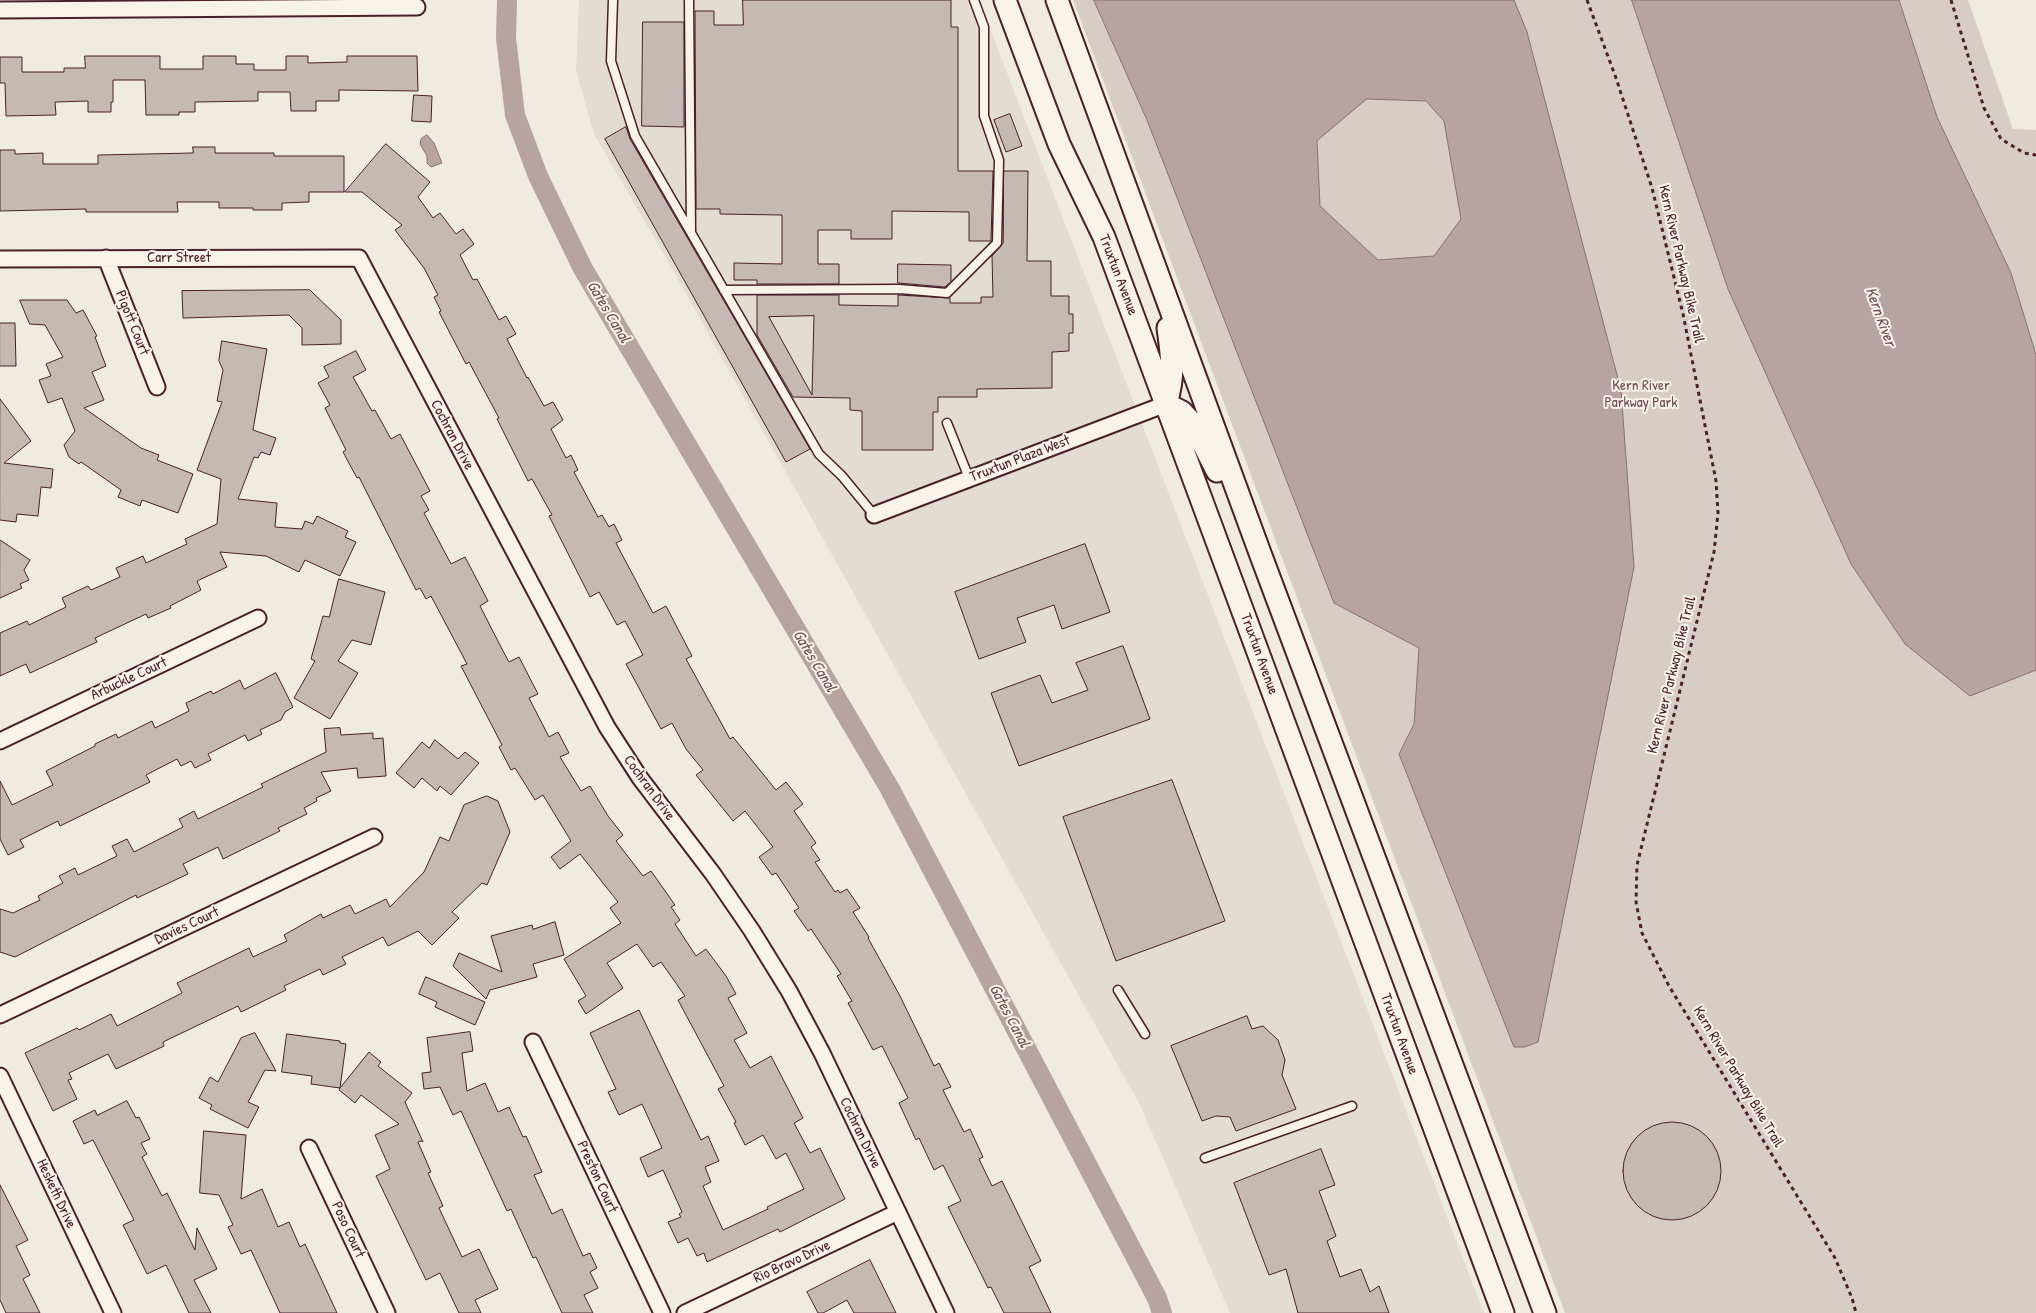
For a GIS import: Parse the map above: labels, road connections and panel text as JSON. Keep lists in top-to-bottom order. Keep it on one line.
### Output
{"streets":{"main road":["Truxtun Avenue"],"street":["Carr Street","Pigott Court","Cochran Drive","Truxtun Plaza West","Arbuckle Court","Davies Court","Preston Court","Hesketh Drive","Poso Court","Rio Bravo Drive"],"path":["Kern River Parkway Bike Trail"]},"crossings":[["Carr Street","Pigott Court"],["Carr Street","Cochran Drive"],["Truxtun Avenue","Truxtun Plaza West"],["Cochran Drive","Rio Bravo Drive"]],"water":["Gates Canal","Kern River"],"parks":["Kern River Parkway Park"]}
